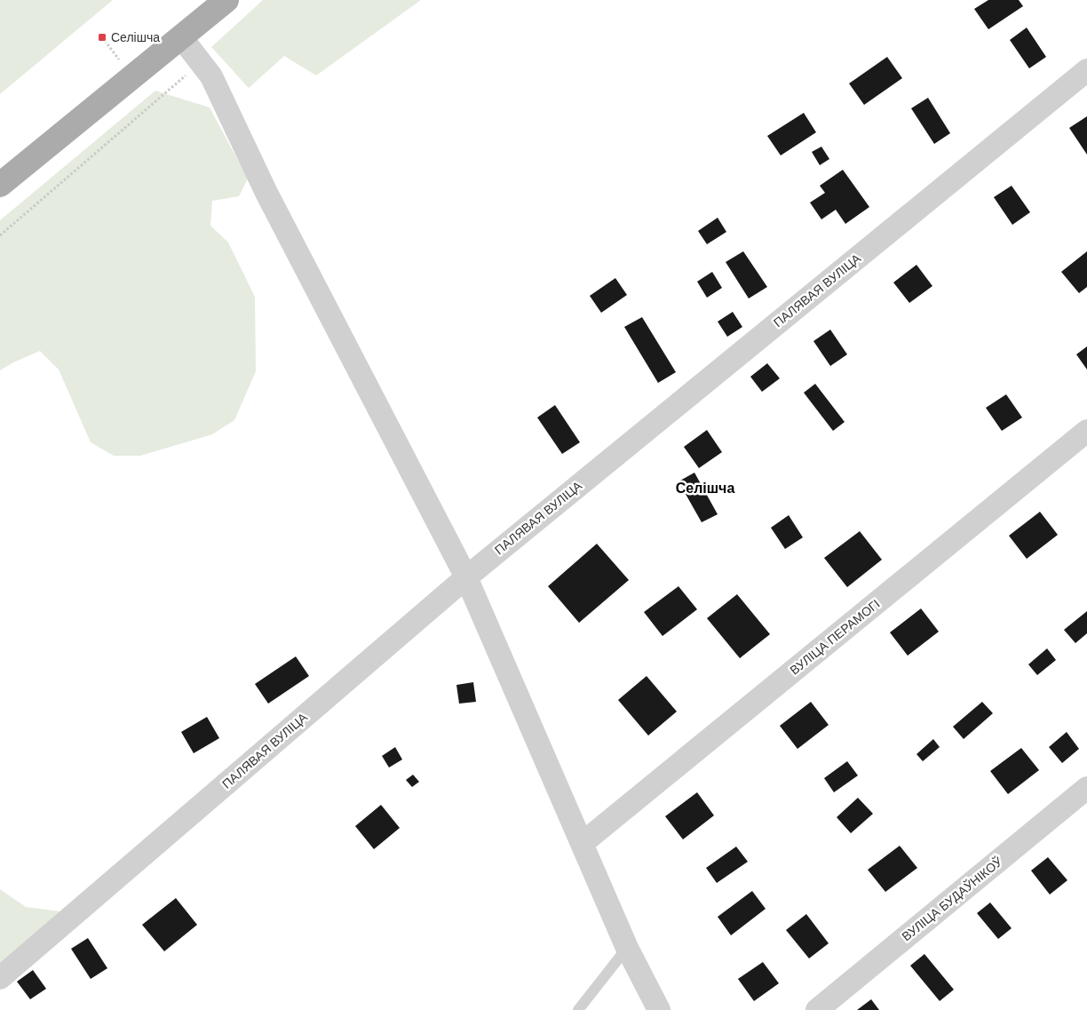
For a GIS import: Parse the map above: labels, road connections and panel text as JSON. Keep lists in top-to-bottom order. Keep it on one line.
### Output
{"streets":{"street":["ПАЛЯВАЯ ВУЛІЦА","ВУЛІЦА ПЕРАМОГІ","ВУЛІЦА БУДАЎНІКОЎ"]},"districts":["Селішча"],"places":{"transit":["Селішча"]}}
